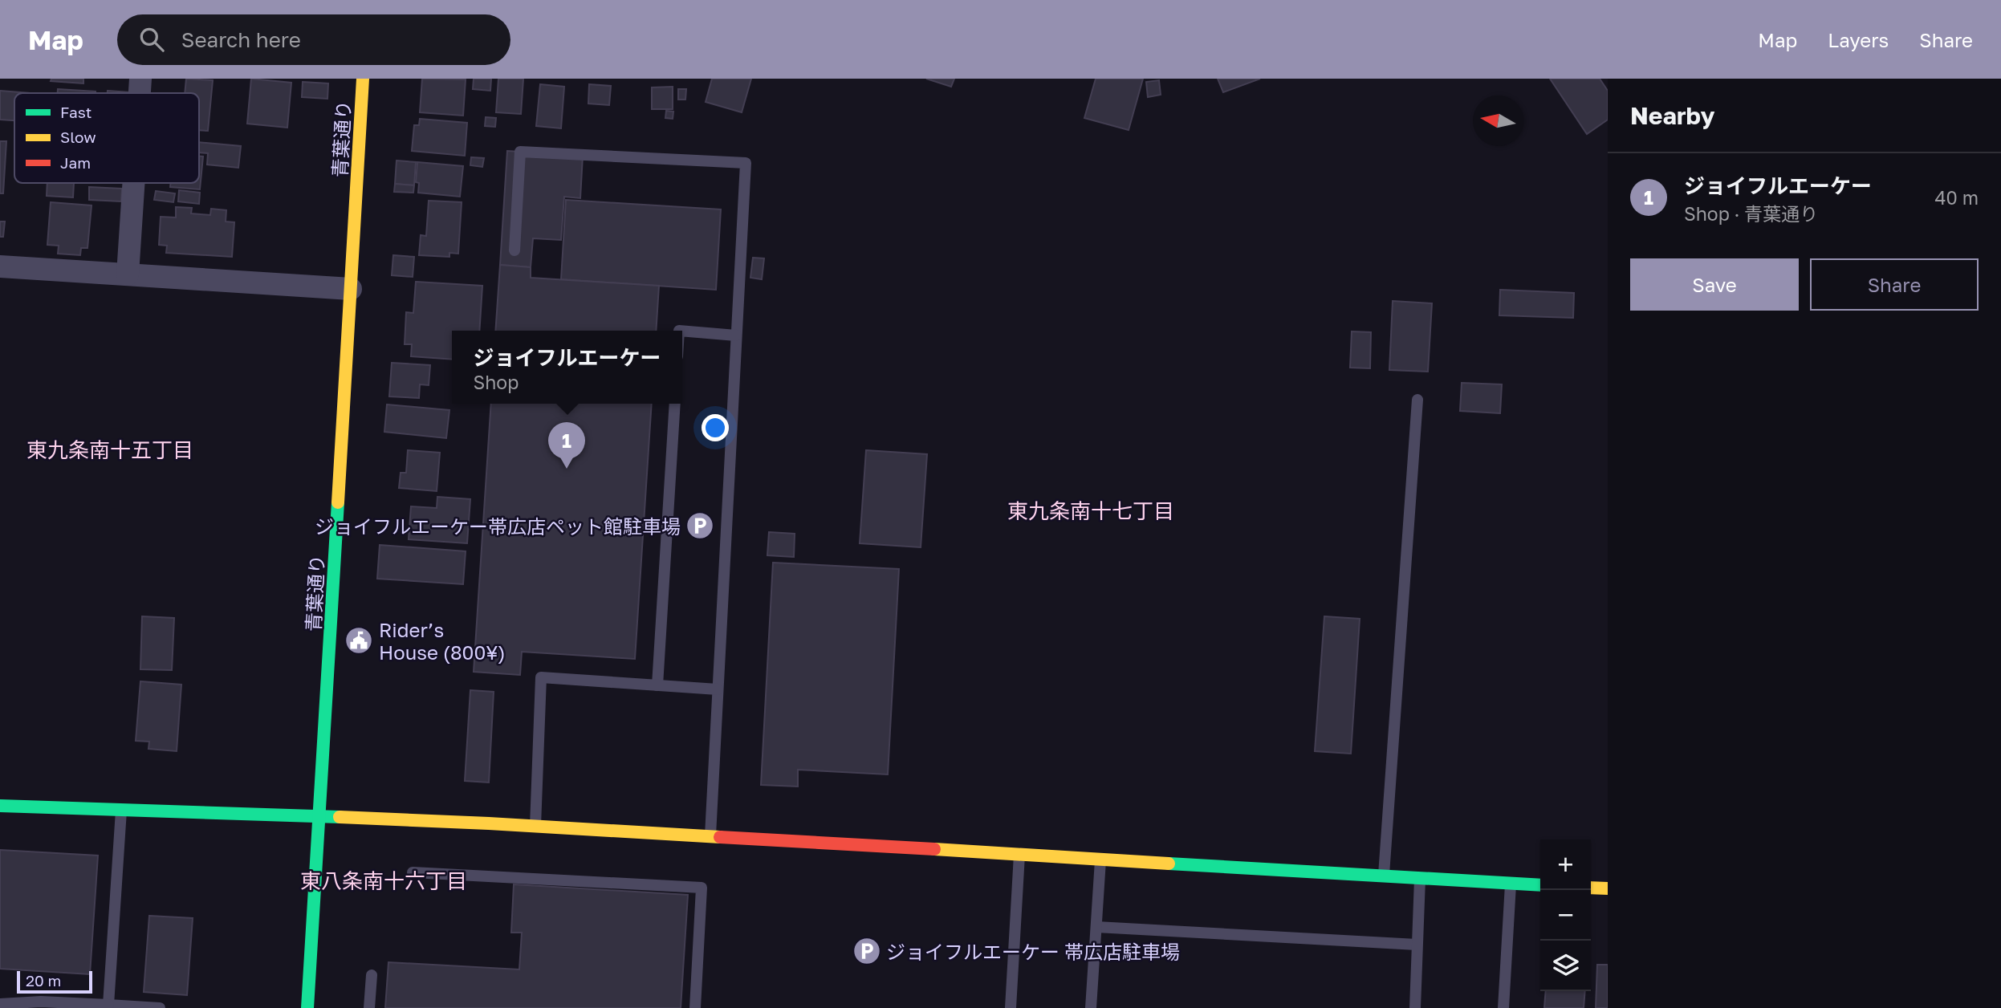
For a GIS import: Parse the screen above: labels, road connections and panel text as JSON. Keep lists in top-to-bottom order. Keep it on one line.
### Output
{"streets":{"street":["青葉通り"]},"districts":["東九条南十五丁目","東九条南十七丁目","東八条南十六丁目"],"places":{"parking":["ジョイフルエーケー帯広店ペット館駐車場","ジョイフルエーケー 帯広店駐車場"],"public building":["Rider’s House (800¥)"]},"legend":["Fast","Slow","Jam"],"scale_bar":"20 m","north":"left","page":{"header":"Map","search":"Search here","nav":["Map","Layers","Share"],"heading":"Nearby","list":[{"mark":"1","name":"ジョイフルエーケー","note":"Shop · 青葉通り","value":"40 m"}],"buttons":["Save","Share"],"popup":["ジョイフルエーケー","Shop"],"pins":"1","map_buttons":["+","−"],"scale":"20 m"}}
